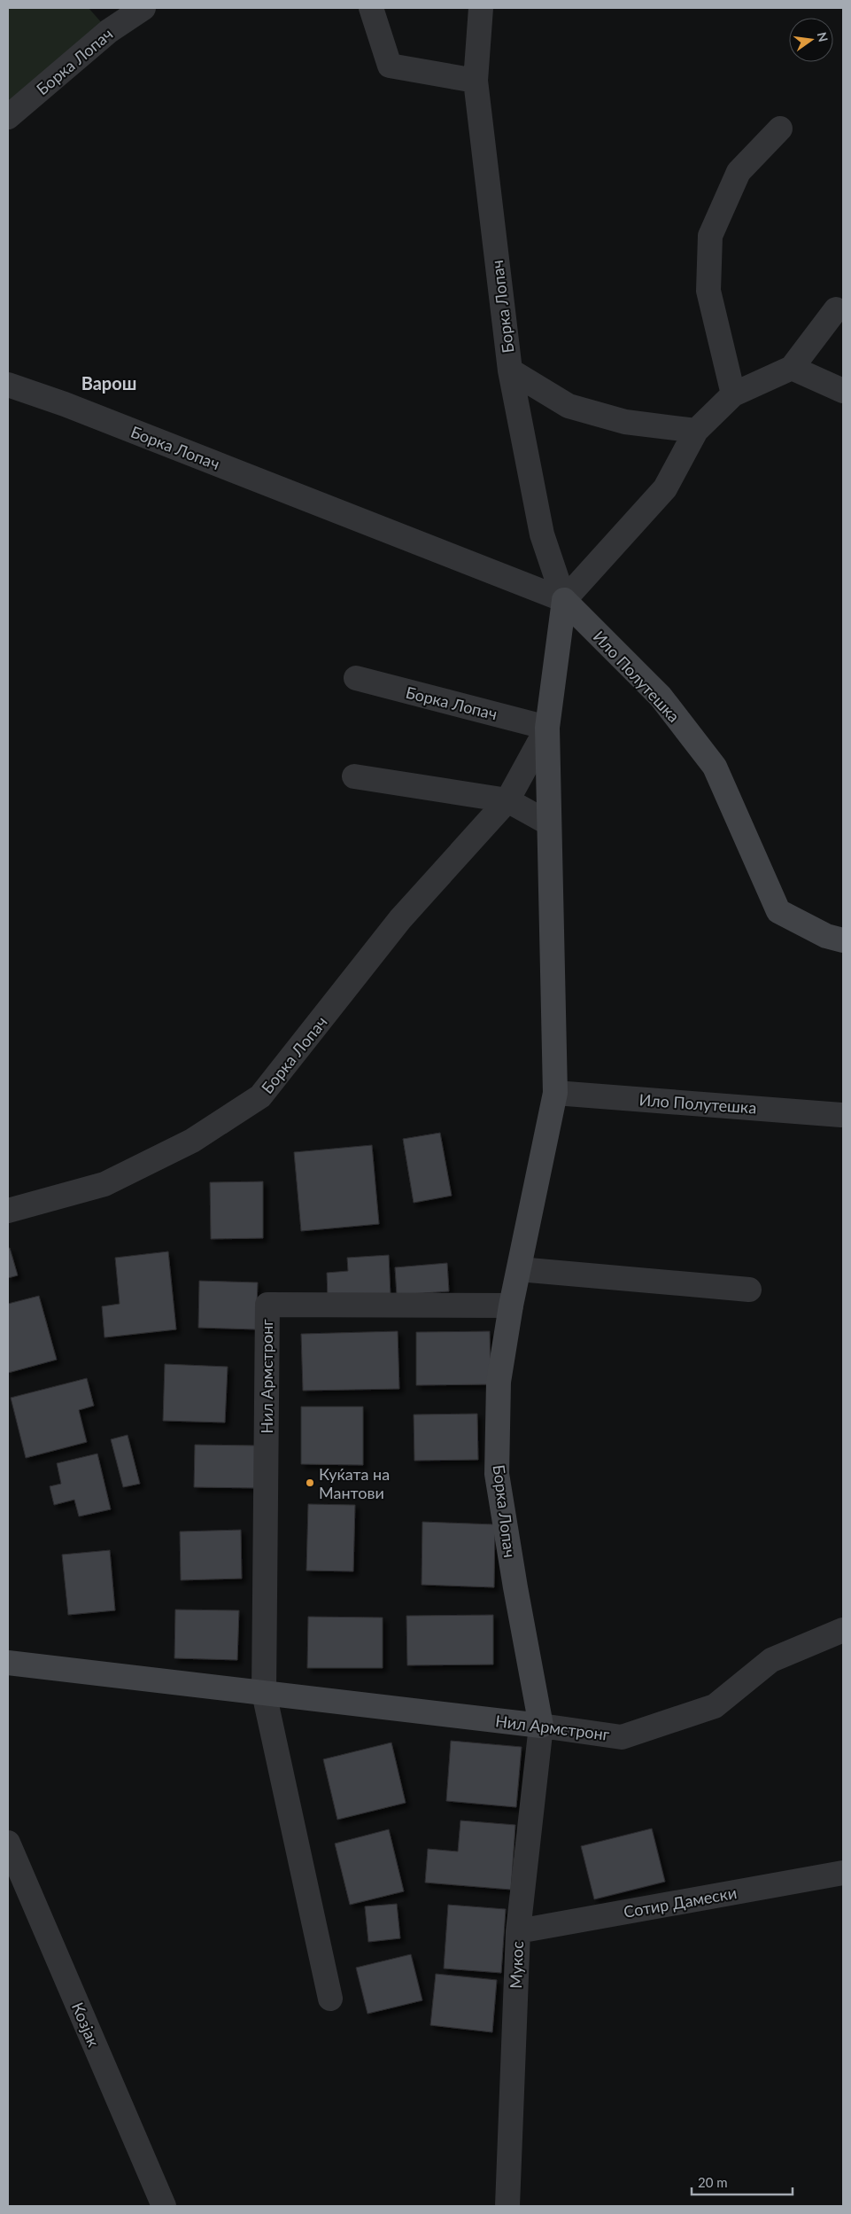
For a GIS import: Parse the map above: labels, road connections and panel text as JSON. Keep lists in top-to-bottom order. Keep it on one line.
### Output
{"streets":{"street":["Борка Лопач","Ило Полутешка","Нил Армстронг","Сотир Дамески","Мукос","Козјак"]},"crossings":[["Борка Лопач","Ило Полутешка"],["Борка Лопач","Нил Армстронг"],["Борка Лопач","Мукос"],["Нил Армстронг","Мукос"],["Сотир Дамески","Мукос"]],"districts":["Варош"],"places":["Куќата на Мантови"],"scale_bar":"20 m","north":"right"}
